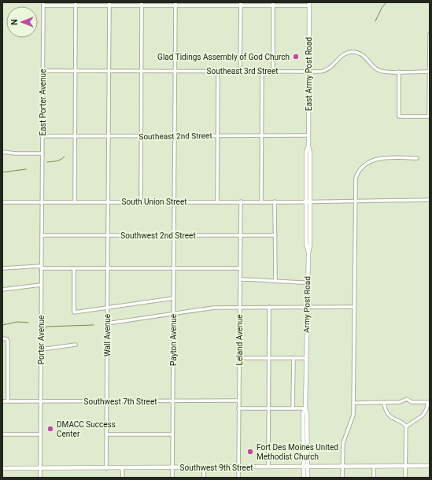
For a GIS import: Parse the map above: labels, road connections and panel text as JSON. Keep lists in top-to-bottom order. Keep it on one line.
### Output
{"streets":{"main road":["East Army Post Road","Army Post Road","Southwest 9th Street"],"street":["Southeast 3rd Street","East Porter Avenue","Southeast 2nd Street","South Union Street","Southwest 2nd Street","Wall Avenue","Porter Avenue","Payton Avenue","Leland Avenue","Southwest 7th Street"]},"crossings":[["Southeast 3rd Street","East Army Post Road"],["Southeast 3rd Street","East Porter Avenue"],["Southeast 3rd Street","Wall Avenue"],["Southeast 3rd Street","Payton Avenue"],["East Army Post Road","Southeast 2nd Street"],["East Army Post Road","South Union Street"],["East Army Post Road","Army Post Road"],["East Porter Avenue","Southeast 2nd Street"],["East Porter Avenue","South Union Street"],["East Porter Avenue","Porter Avenue"],["Southeast 2nd Street","Wall Avenue"],["Southeast 2nd Street","Payton Avenue"],["South Union Street","Army Post Road"],["South Union Street","Wall Avenue"],["South Union Street","Porter Avenue"],["South Union Street","Payton Avenue"],["South Union Street","Leland Avenue"],["Southwest 2nd Street","Wall Avenue"],["Southwest 2nd Street","Porter Avenue"],["Southwest 2nd Street","Payton Avenue"],["Southwest 2nd Street","Leland Avenue"],["Army Post Road","Southwest 9th Street"],["Wall Avenue","Southwest 7th Street"],["Wall Avenue","Southwest 9th Street"],["Porter Avenue","Southwest 7th Street"],["Porter Avenue","Southwest 9th Street"],["Payton Avenue","Southwest 7th Street"],["Payton Avenue","Southwest 9th Street"],["Leland Avenue","Southwest 7th Street"],["Leland Avenue","Southwest 9th Street"]],"places":["Glad Tidings Assembly of God Church","DMACC Success Center","Fort Des Moines United Methodist Church"],"north":"left"}
